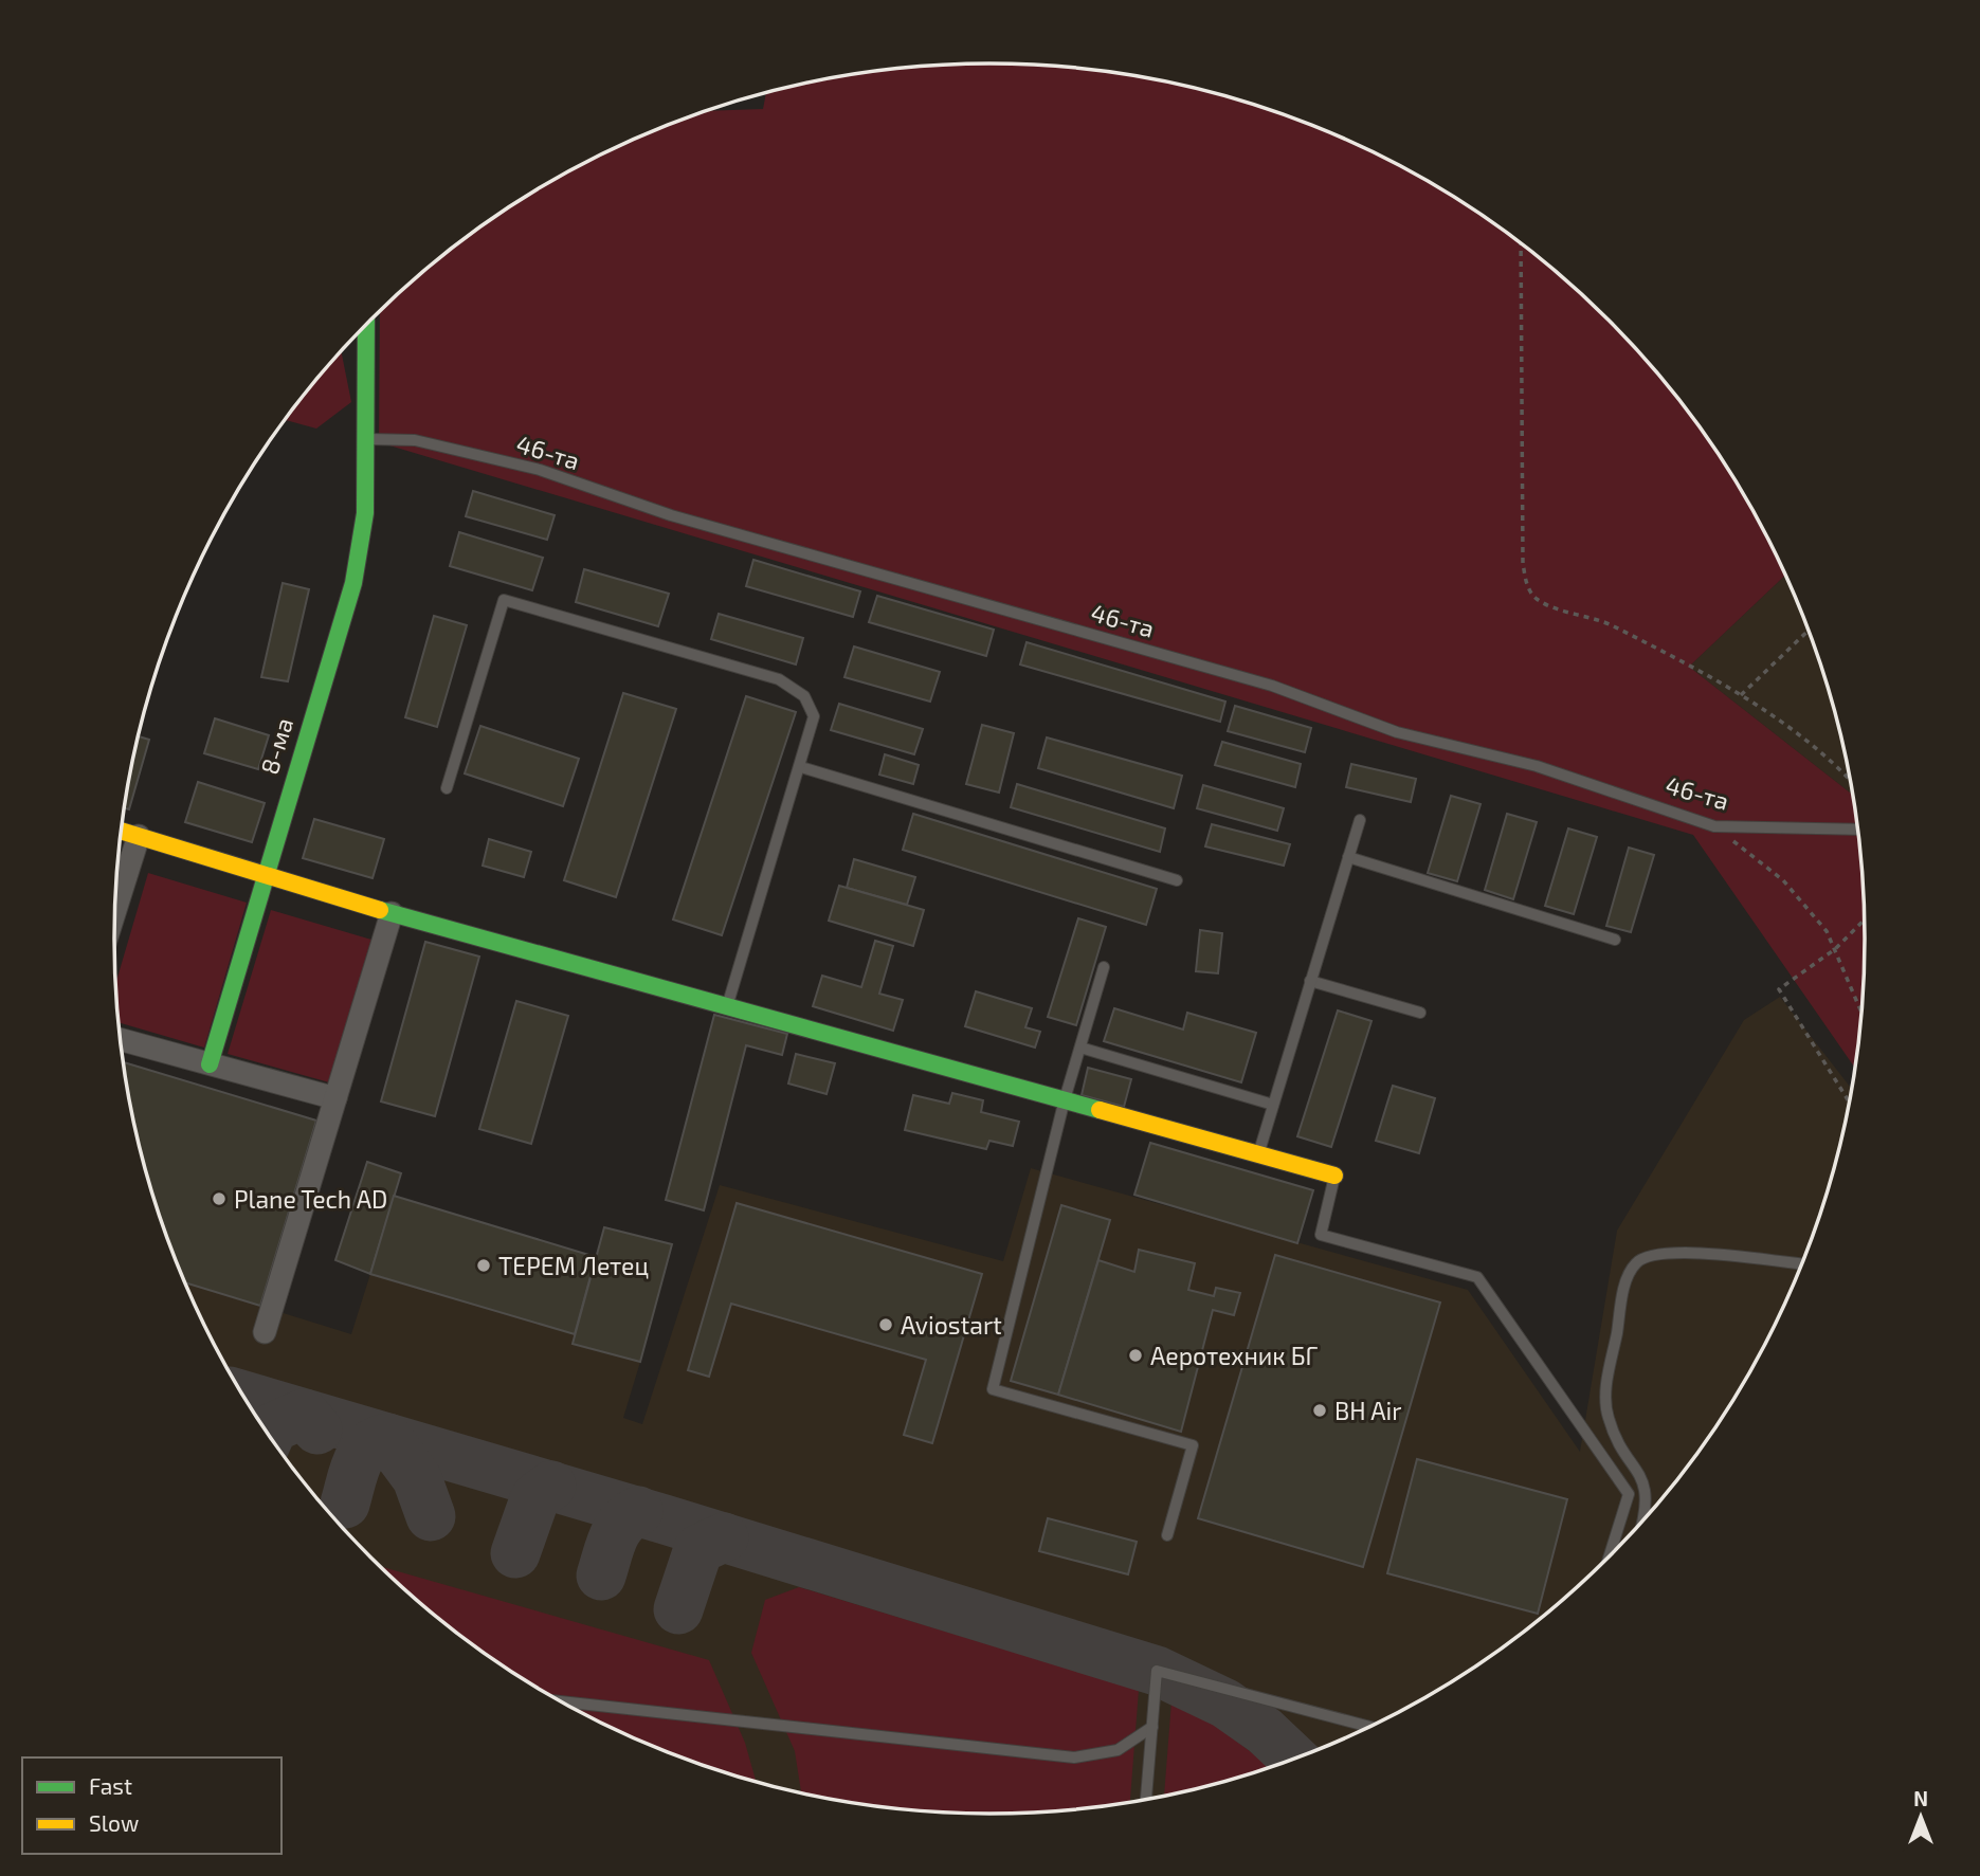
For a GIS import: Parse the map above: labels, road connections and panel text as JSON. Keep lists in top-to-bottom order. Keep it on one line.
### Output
{"streets":{"street":["8-ма"],"lane":["46-та"]},"crossings":[["46-та","8-ма"]],"places":["Plane Tech AD","ТЕРЕМ Летец","Aviostart","Аеротехник БГ","BH Air"],"legend":["Fast","Slow"],"north":"top"}
